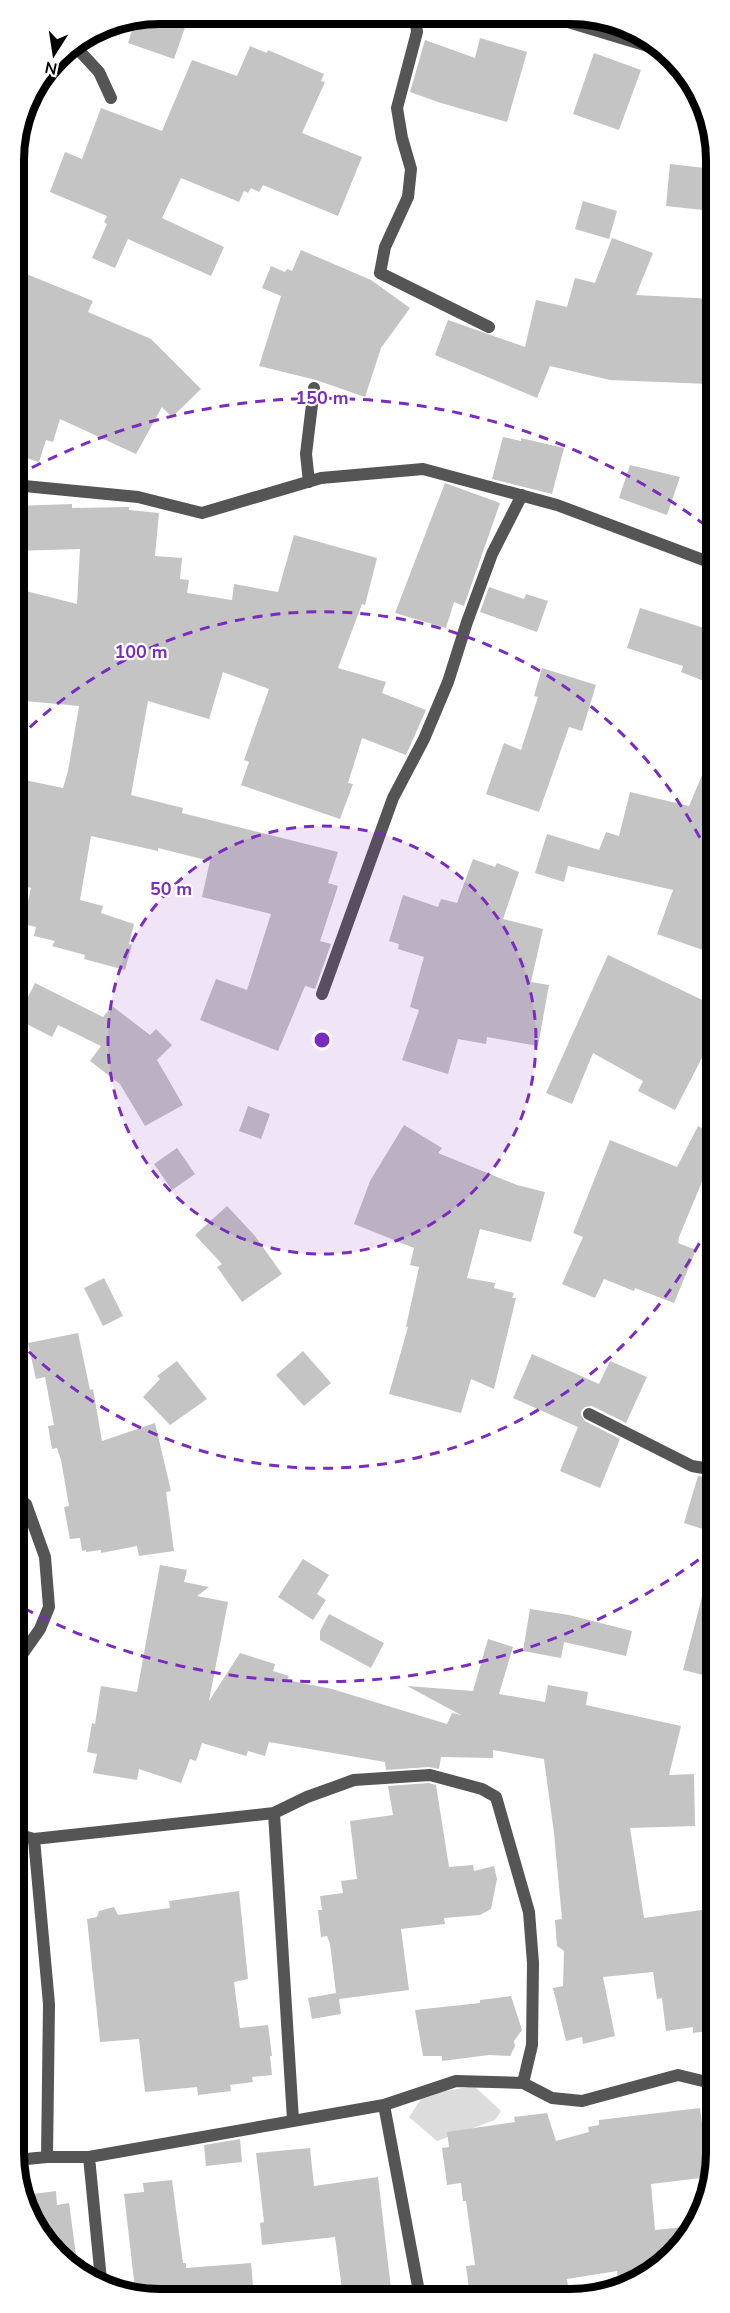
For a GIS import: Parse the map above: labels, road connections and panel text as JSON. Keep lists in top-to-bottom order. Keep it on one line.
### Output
{"north":"bottom","rings":["150 m","100 m","50 m"]}
